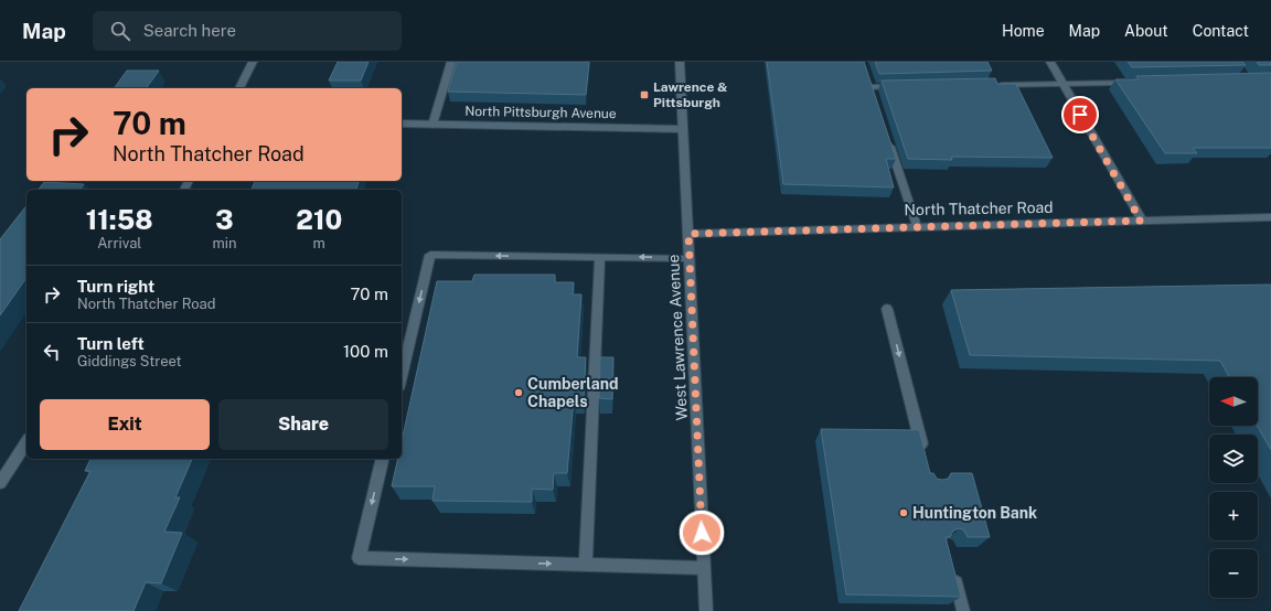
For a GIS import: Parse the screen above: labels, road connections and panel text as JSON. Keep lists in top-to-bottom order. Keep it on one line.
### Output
{"streets":{"street":["North Pittsburgh Avenue","North Thatcher Road","West Lawrence Avenue"]},"crossings":[["North Pittsburgh Avenue","West Lawrence Avenue"],["North Thatcher Road","West Lawrence Avenue"]],"places":{"transit":["Lawrence & Pittsburgh"],"other":["Cumberland Chapels","Huntington Bank"]},"north":"left","page":{"header":"Map","search":"Search here","nav":["Home","Map","About","Contact"],"turn":["70 m","North Thatcher Road"],"eta":["11:58","Arrival","3","min","210","m"],"list":[{"name":"Turn right","note":"North Thatcher Road","value":"70 m"},{"name":"Turn left","note":"Giddings Street","value":"100 m"}],"map_buttons":["+","−"],"buttons":["Exit","Share"]}}
